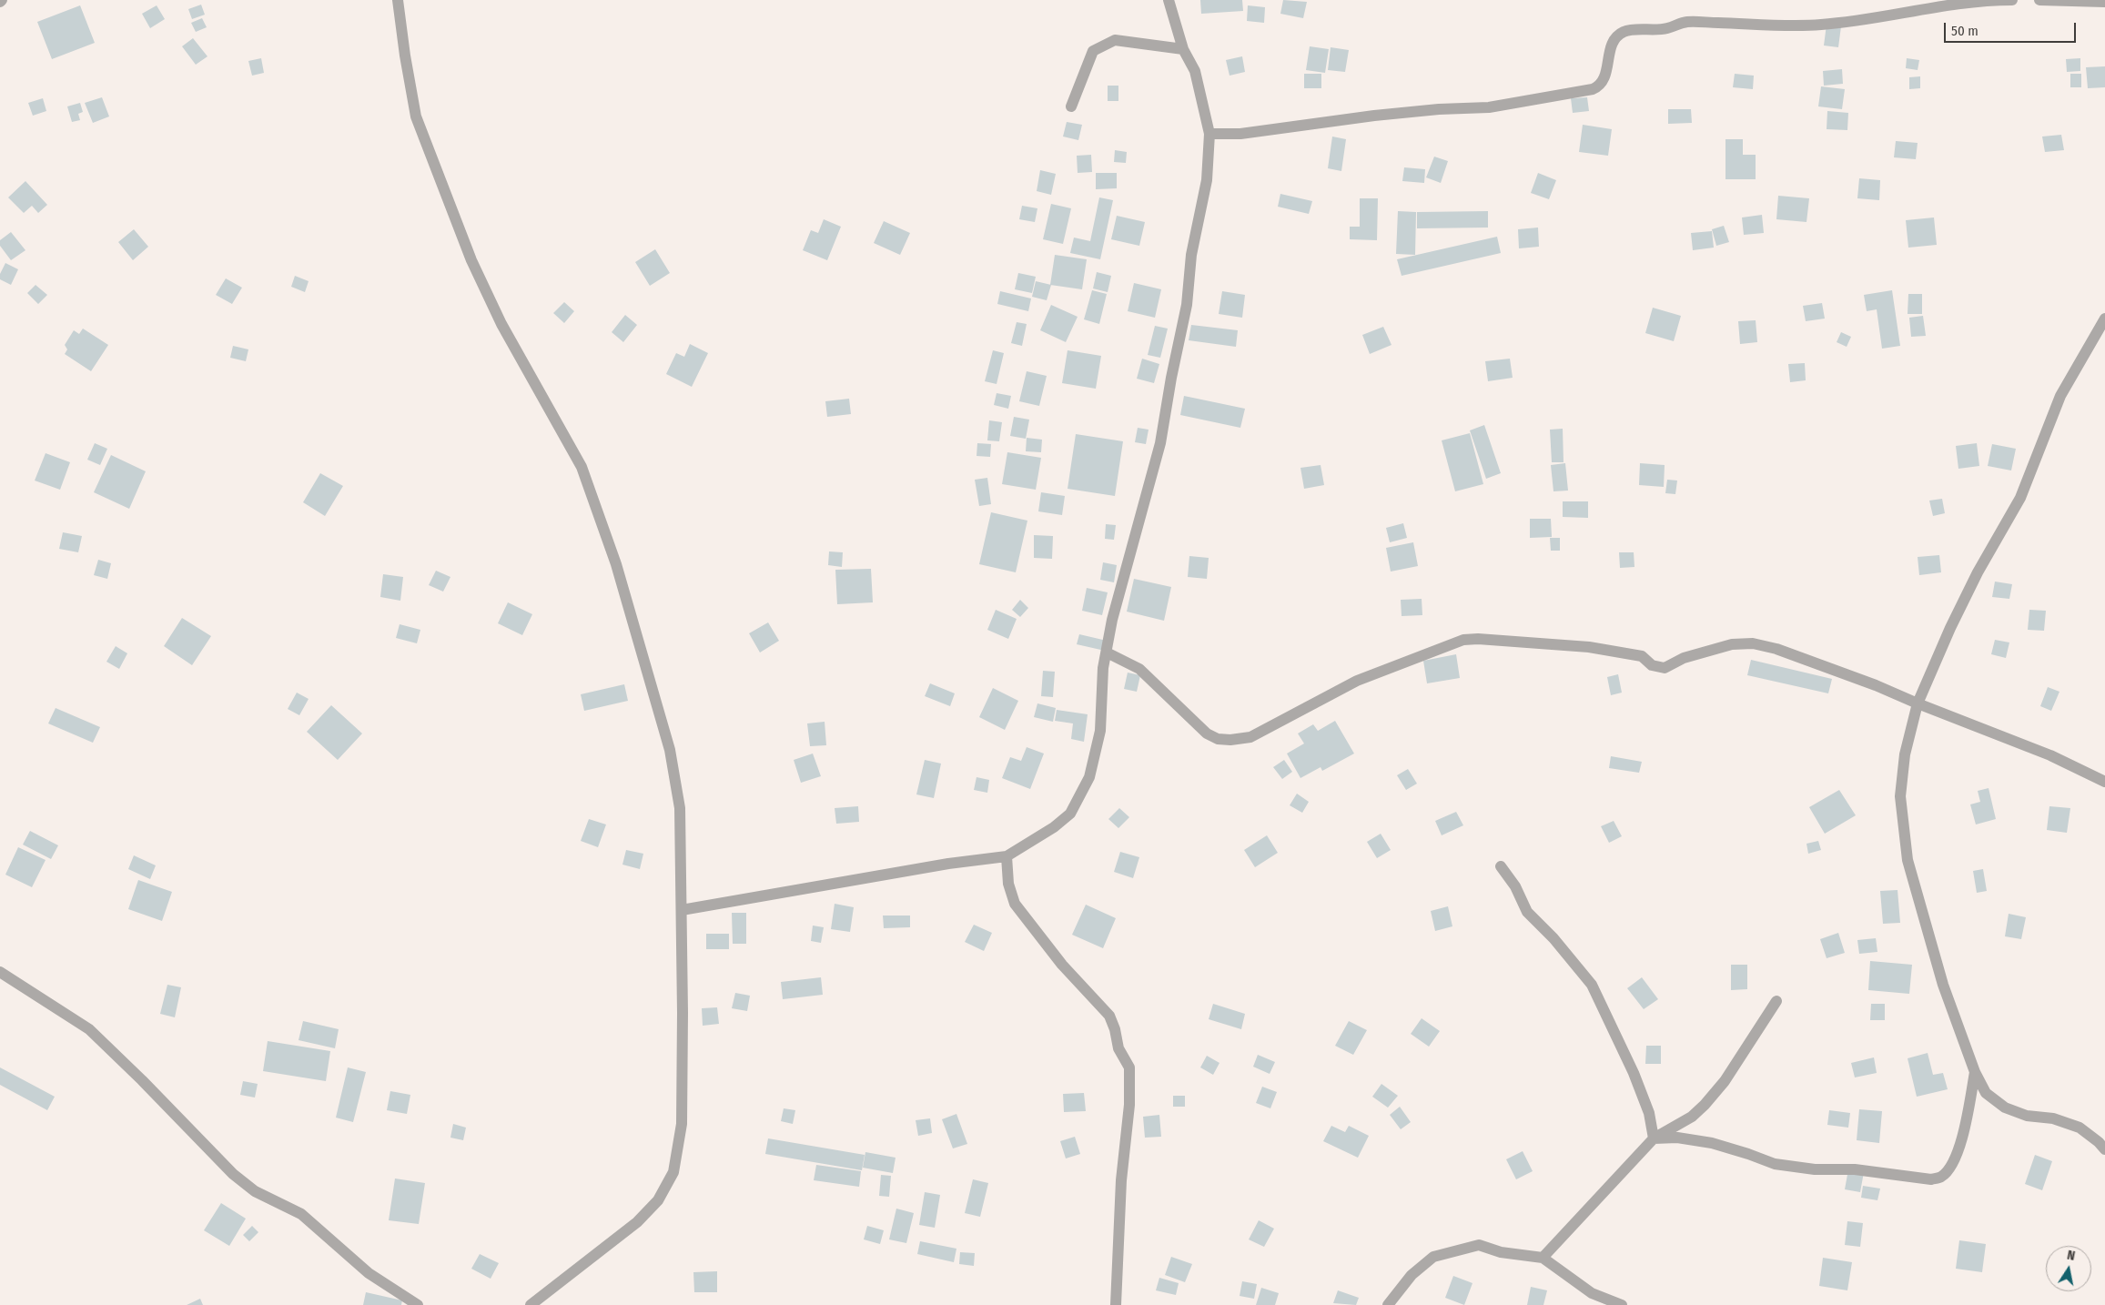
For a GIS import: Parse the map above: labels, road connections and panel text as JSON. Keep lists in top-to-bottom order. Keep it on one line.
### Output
{"scale_bar":"50 m","north":"top"}
